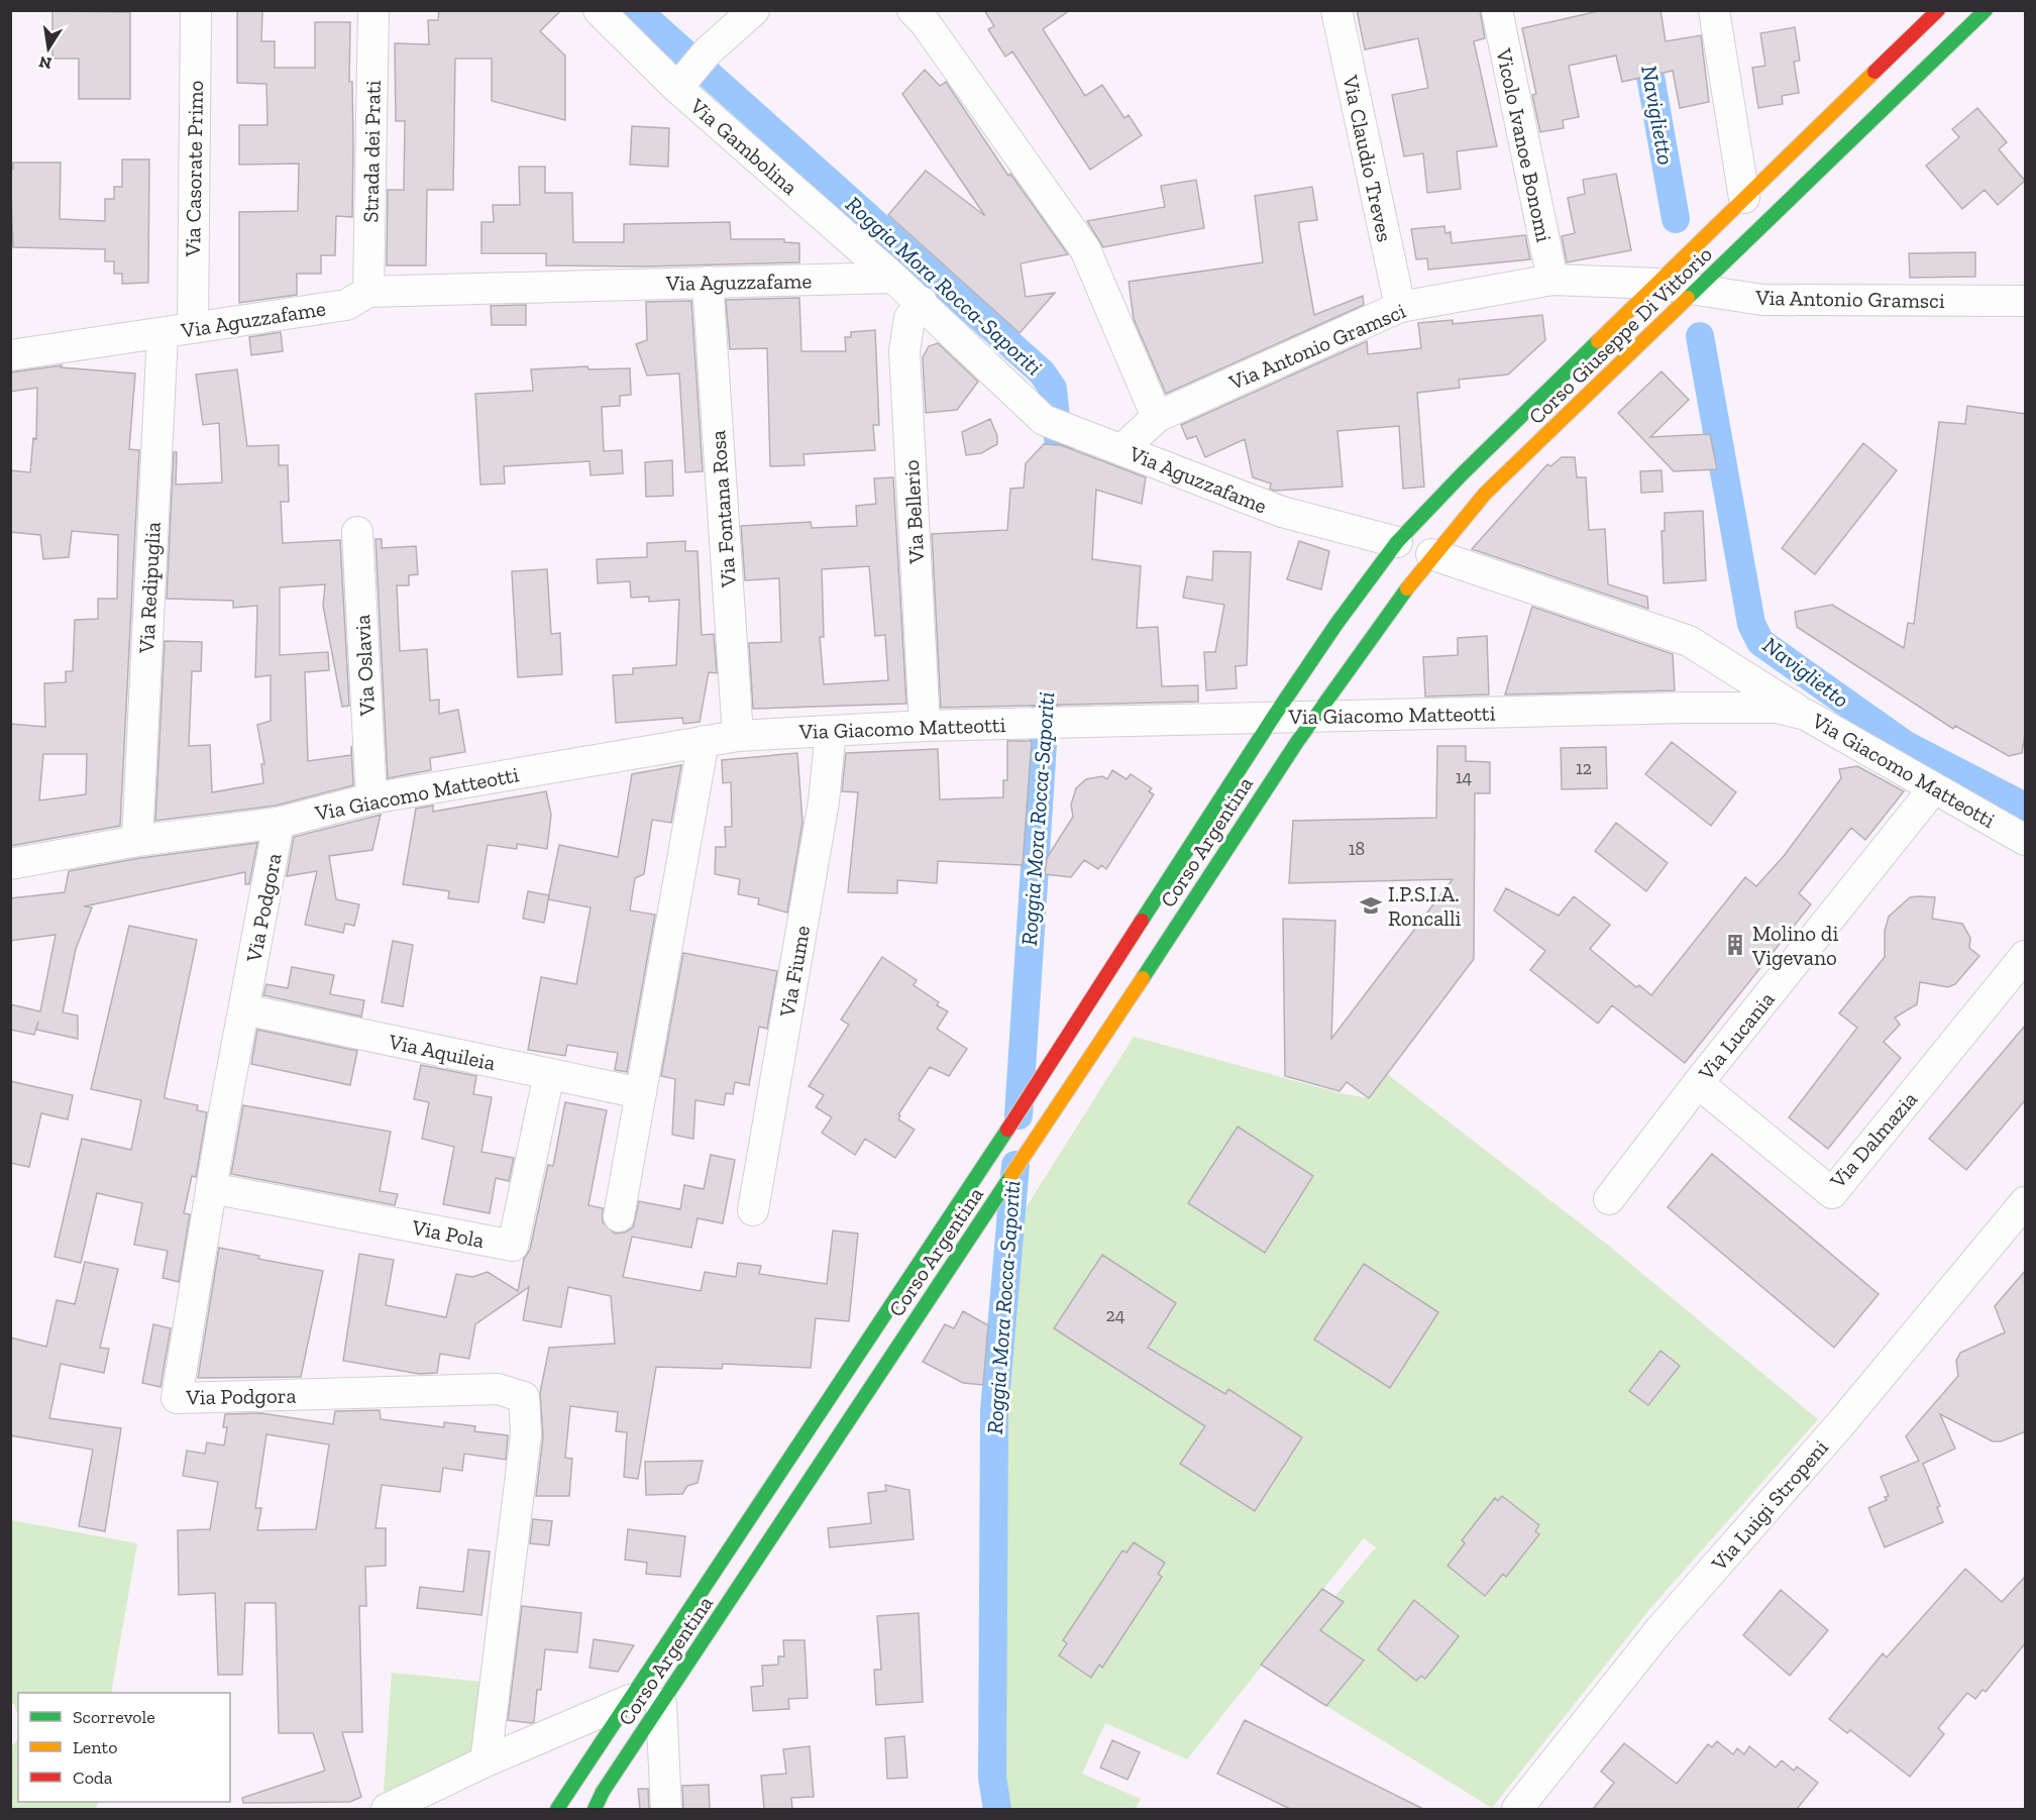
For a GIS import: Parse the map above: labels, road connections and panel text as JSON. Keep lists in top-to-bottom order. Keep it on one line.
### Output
{"streets":{"main road":["Corso Giuseppe Di Vittorio","Corso Argentina"],"street":["Vicolo Ivanoe Bonomi","Via Gambolina","Strada dei Prati","Via Claudio Treves","Via Casorate Primo","Via Aguzzafame","Via Antonio Gramsci","Via Fontana Rosa","Via Bellerio","Via Redipuglia","Via Oslavia","Via Giacomo Matteotti","Via Podgora","Via Fiume","Via Lucania","Via Aquileia","Via Dalmazia","Via Pola","Via Luigi Stropeni"]},"crossings":[["Vicolo Ivanoe Bonomi","Via Antonio Gramsci"],["Via Gambolina","Via Aguzzafame"],["Strada dei Prati","Via Aguzzafame"],["Via Claudio Treves","Via Antonio Gramsci"],["Via Casorate Primo","Via Aguzzafame"],["Via Aguzzafame","Via Antonio Gramsci"],["Via Aguzzafame","Corso Giuseppe Di Vittorio"],["Via Aguzzafame","Via Fontana Rosa"],["Via Aguzzafame","Via Bellerio"],["Via Aguzzafame","Via Redipuglia"],["Via Antonio Gramsci","Corso Giuseppe Di Vittorio"],["Corso Giuseppe Di Vittorio","Via Giacomo Matteotti"],["Corso Giuseppe Di Vittorio","Corso Argentina"],["Via Fontana Rosa","Via Giacomo Matteotti"],["Via Bellerio","Via Giacomo Matteotti"],["Via Redipuglia","Via Giacomo Matteotti"],["Via Oslavia","Via Giacomo Matteotti"],["Via Giacomo Matteotti","Corso Argentina"],["Via Giacomo Matteotti","Via Podgora"],["Via Giacomo Matteotti","Via Fiume"],["Via Giacomo Matteotti","Via Lucania"],["Via Podgora","Via Aquileia"],["Via Podgora","Via Pola"],["Via Lucania","Via Dalmazia"],["Via Aquileia","Via Pola"]],"water":["Naviglietto","Roggia Mora Rocca-Saporiti"],"places":{"school or university":["I.P.S.I.A. Roncalli"],"building":["Molino di Vigevano"]},"house_numbers":["12","14","18","24"],"legend":["Scorrevole","Lento","Coda"],"north":"bottom"}
